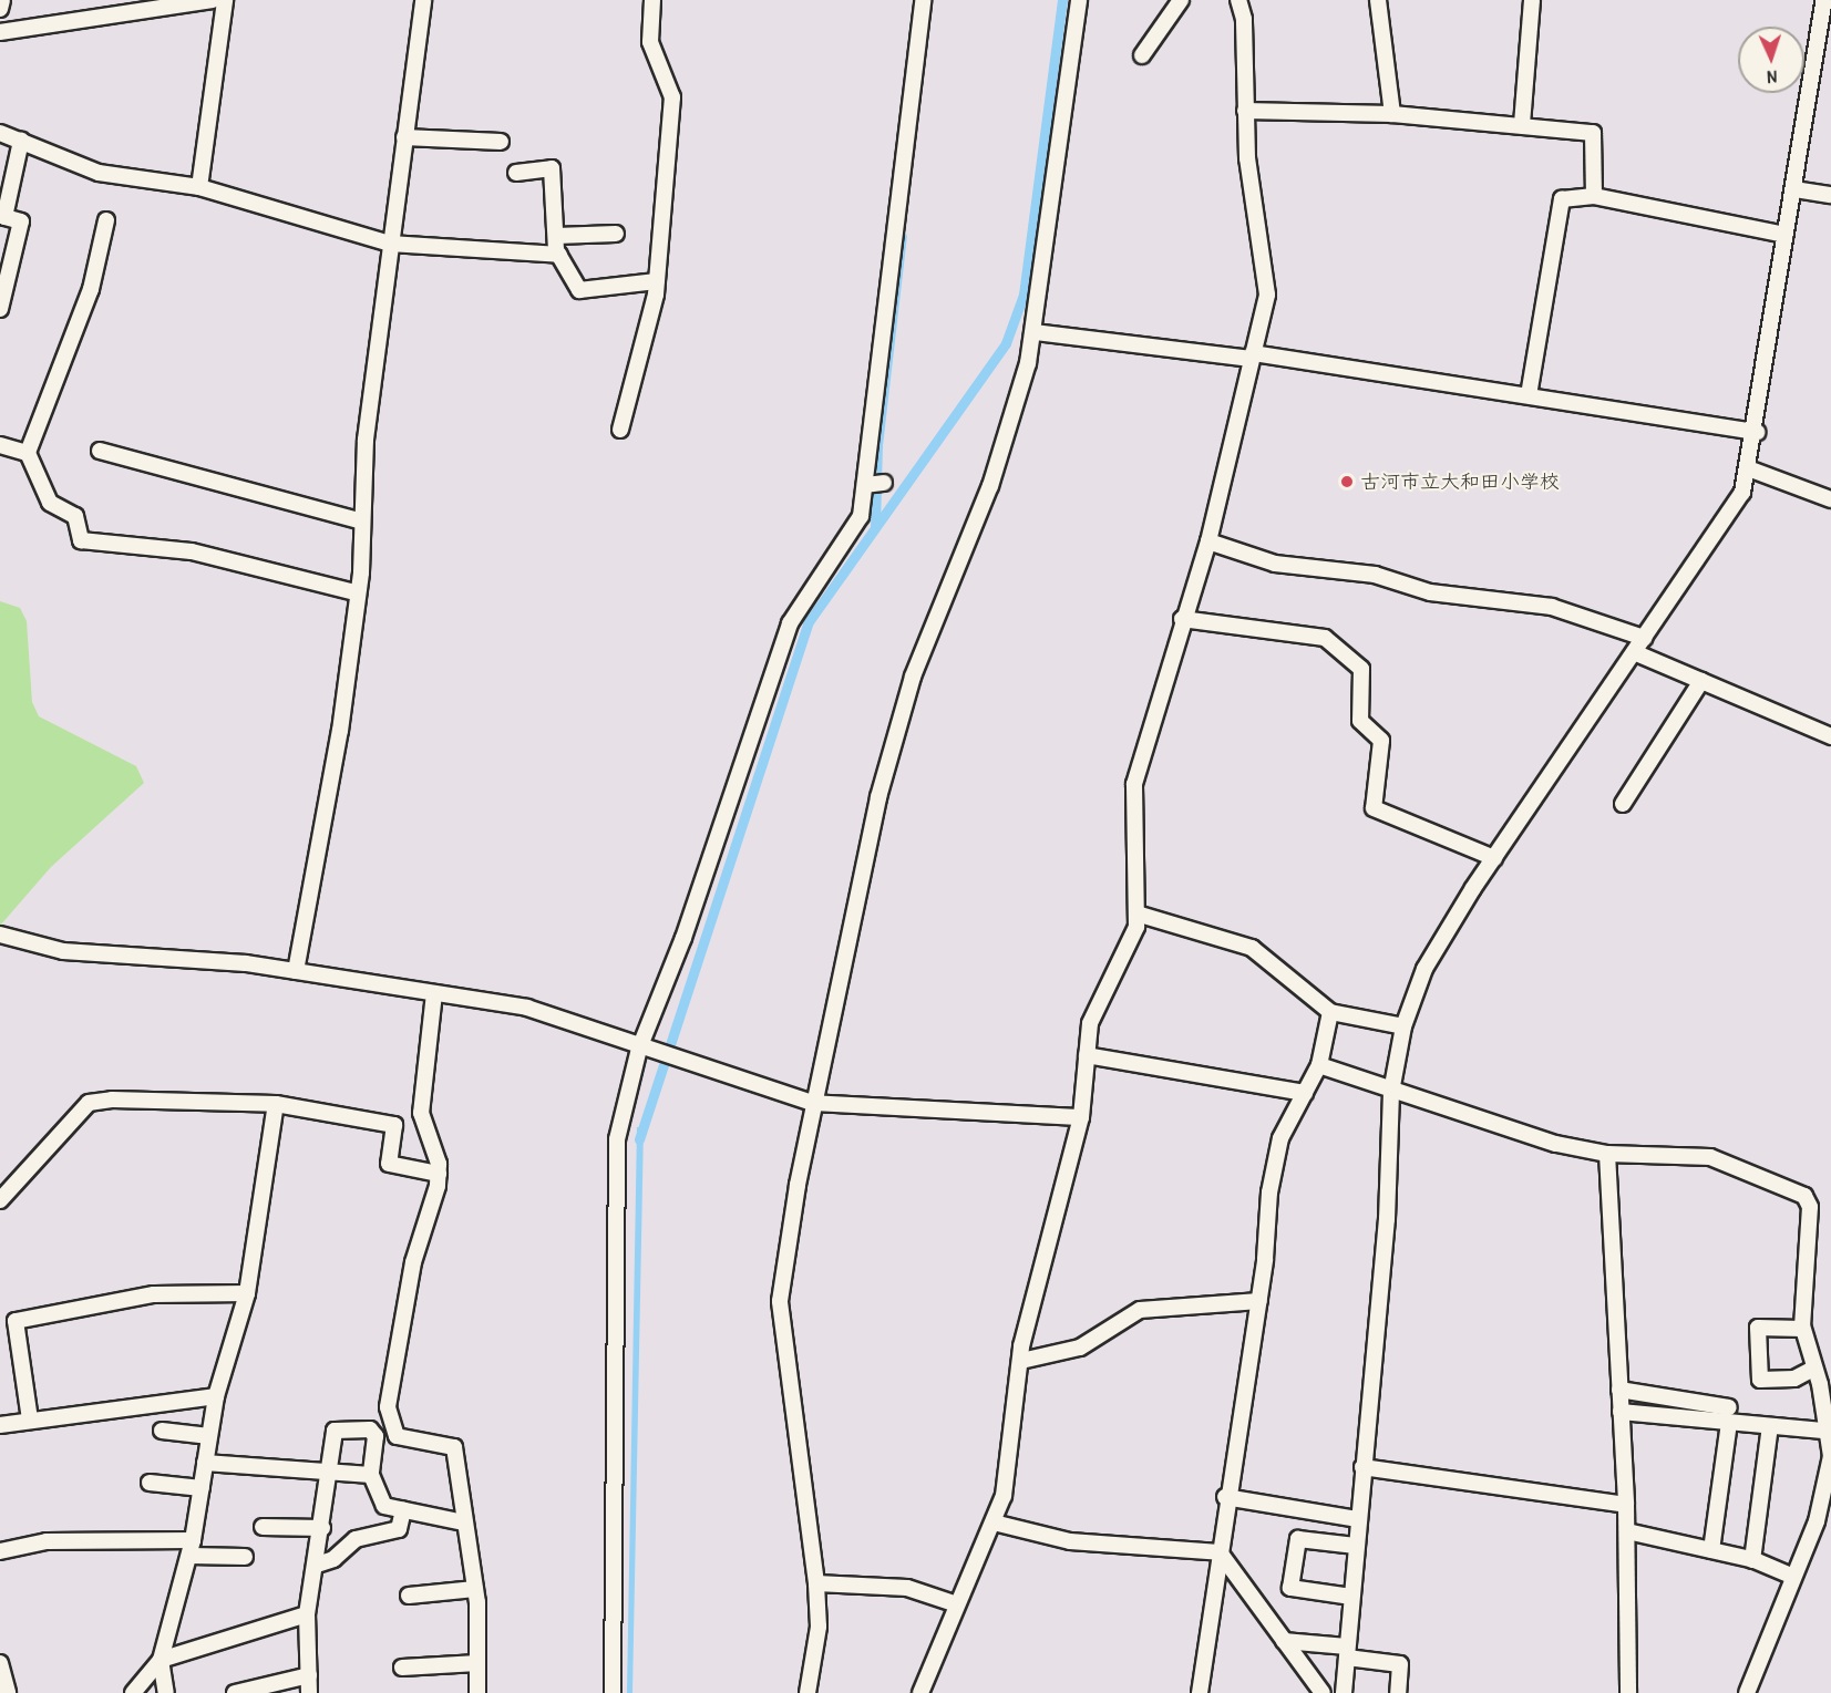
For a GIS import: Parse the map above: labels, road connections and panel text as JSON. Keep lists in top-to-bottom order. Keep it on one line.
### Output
{"places":["古河市立大和田小学校"],"north":"bottom"}
